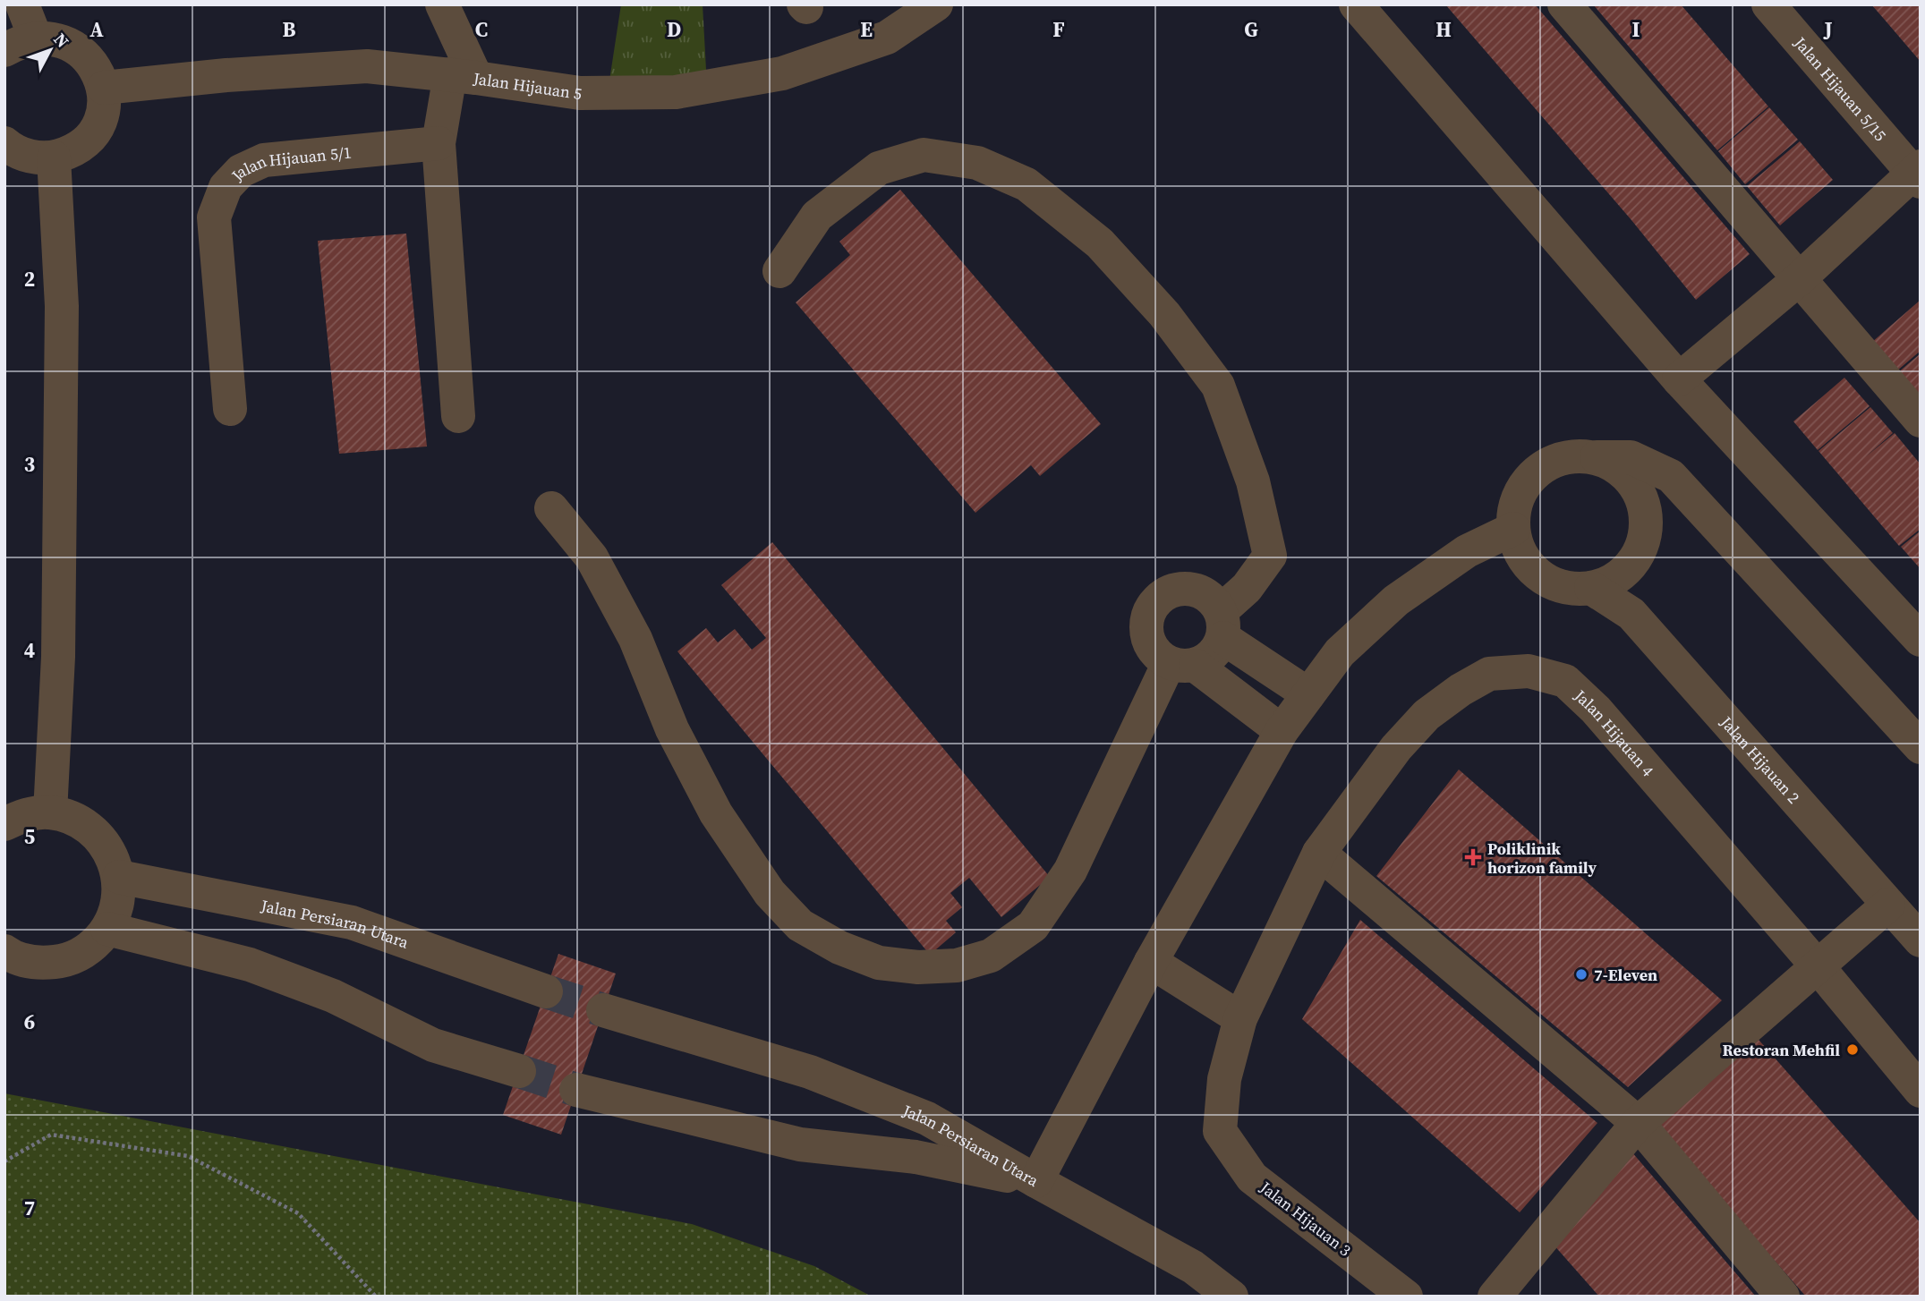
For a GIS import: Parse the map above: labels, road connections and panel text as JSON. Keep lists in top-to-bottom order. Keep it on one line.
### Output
{"streets":{"street":["Jalan Hijauan 5","Jalan Hijauan 5/15","Jalan Hijauan 5/1","Jalan Hijauan 4","Jalan Hijauan 2","Jalan Persiaran Utara","Jalan Hijauan 3"]},"crossings":[["Jalan Hijauan 4","Jalan Hijauan 3"]],"places":{"health":["Poliklinik horizon family"],"other":["7-Eleven","Restoran Mehfil"]},"north":"top right","grid":{"columns":["A","B","C","D","E","F","G","H","I","J"],"rows":["2","3","4","5","6","7"]}}
